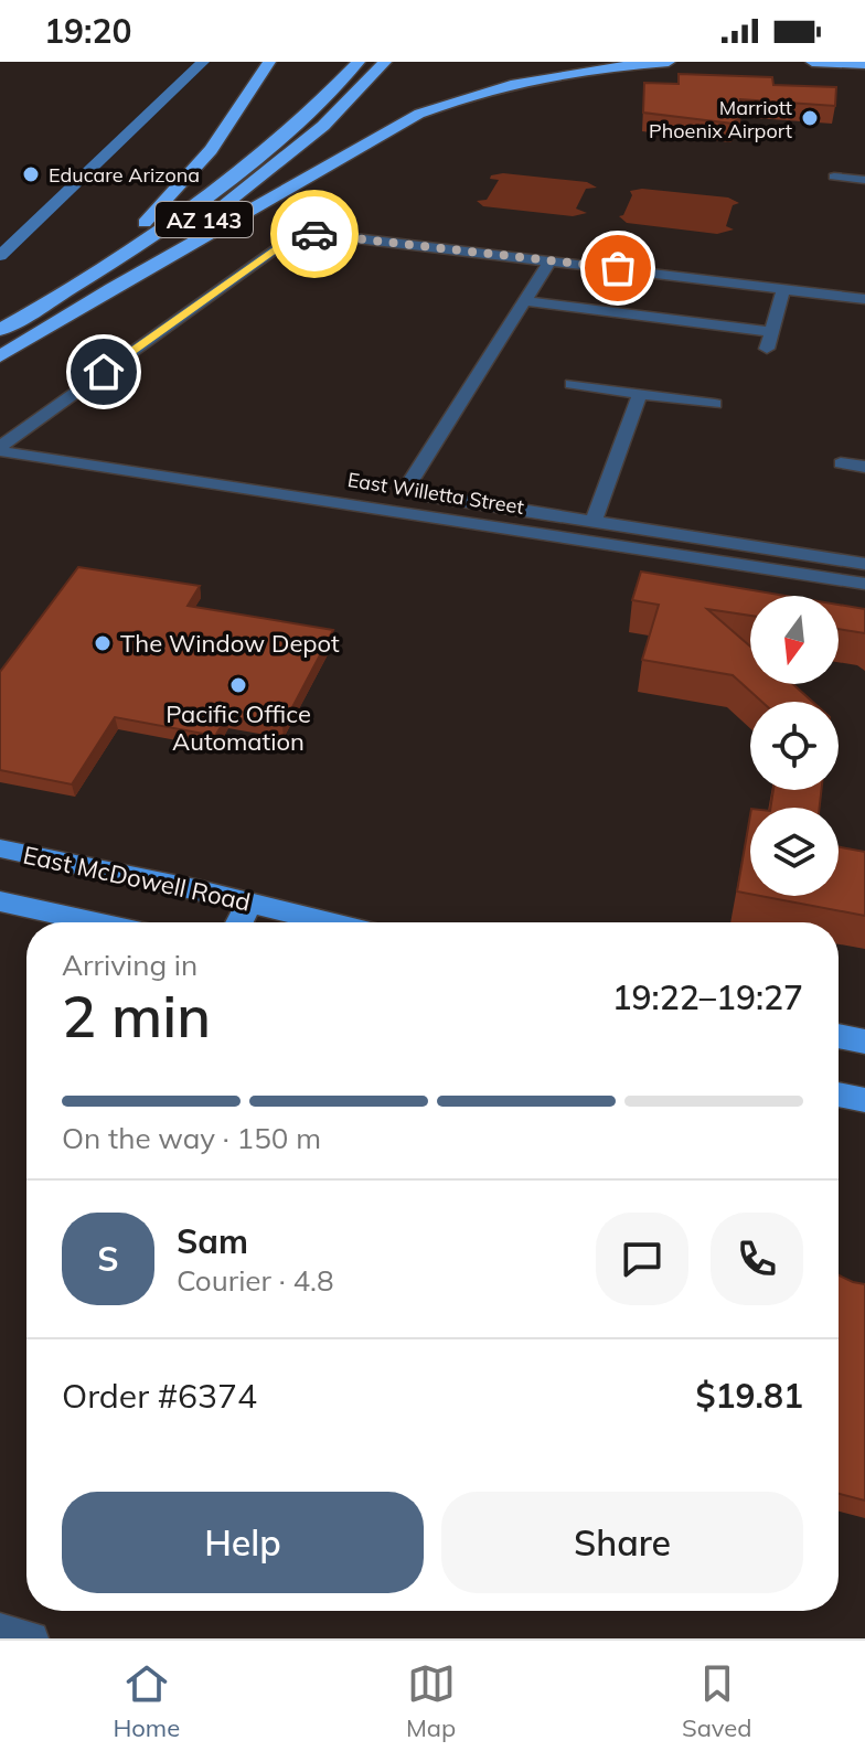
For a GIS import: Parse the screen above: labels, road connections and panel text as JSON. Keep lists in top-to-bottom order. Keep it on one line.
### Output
{"streets":{"highway":["AZ 143"],"main road":["East McDowell Road"],"street":["East Willetta Street"]},"places":["Marriott Phoenix Airport","Educare Arizona","The Window Depot","Pacific Office Automation"],"north":"bottom","page":{"status":"19:20","heading":["2 min","Arriving in","19:22–19:27"],"panel":["Sam","Courier · 4.8","Order #6374","$19.81"],"bar":"On the way · 150 m","round":"S","buttons":["Help","Share"],"tabs":["Home","Map","Saved"]}}
